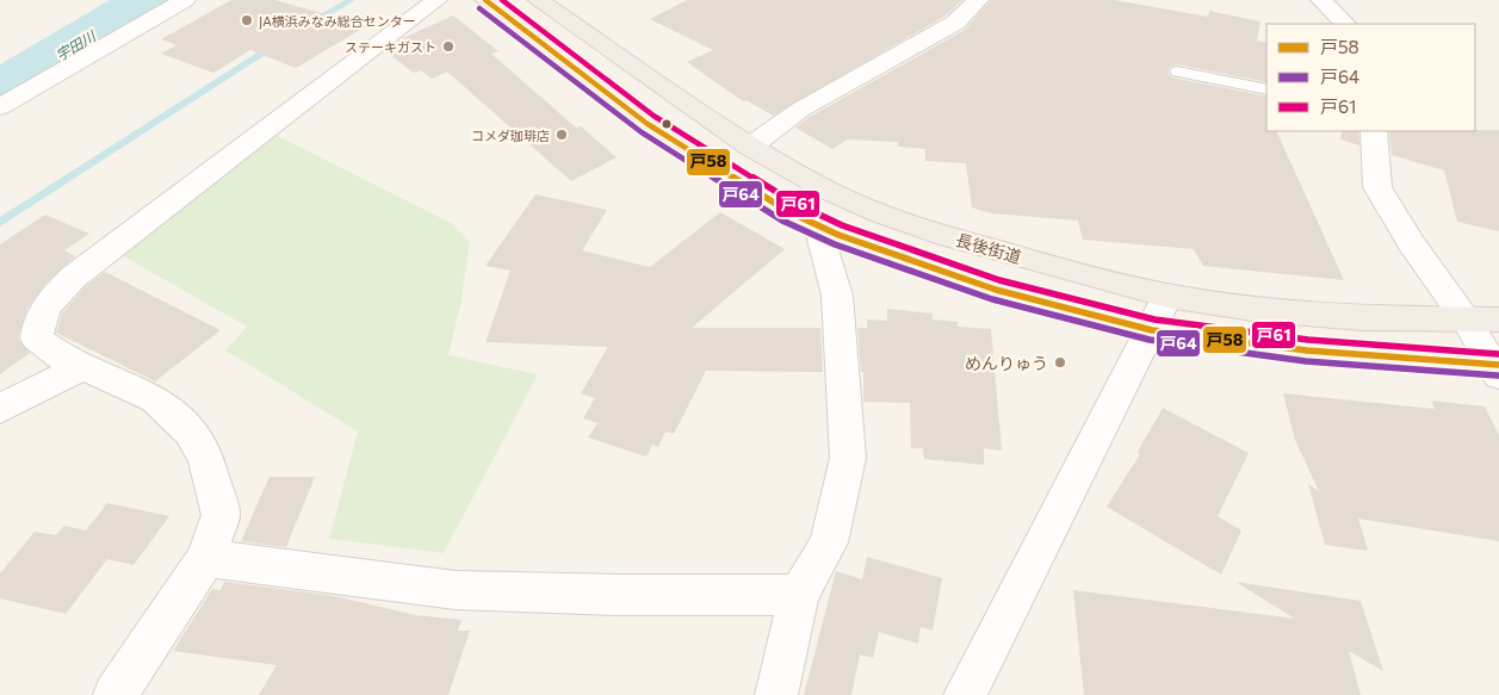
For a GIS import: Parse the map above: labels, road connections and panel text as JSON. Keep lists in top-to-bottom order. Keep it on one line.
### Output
{"streets":{"main road":["長後街道"]},"water":["宇田川"],"places":["JA横浜みなみ総合センター","ステーキガスト","コメダ珈琲店","めんりゅう"],"lines":["transit line 戸58","transit line 戸61","transit line 戸64"],"legend":["戸58","戸64","戸61"]}
